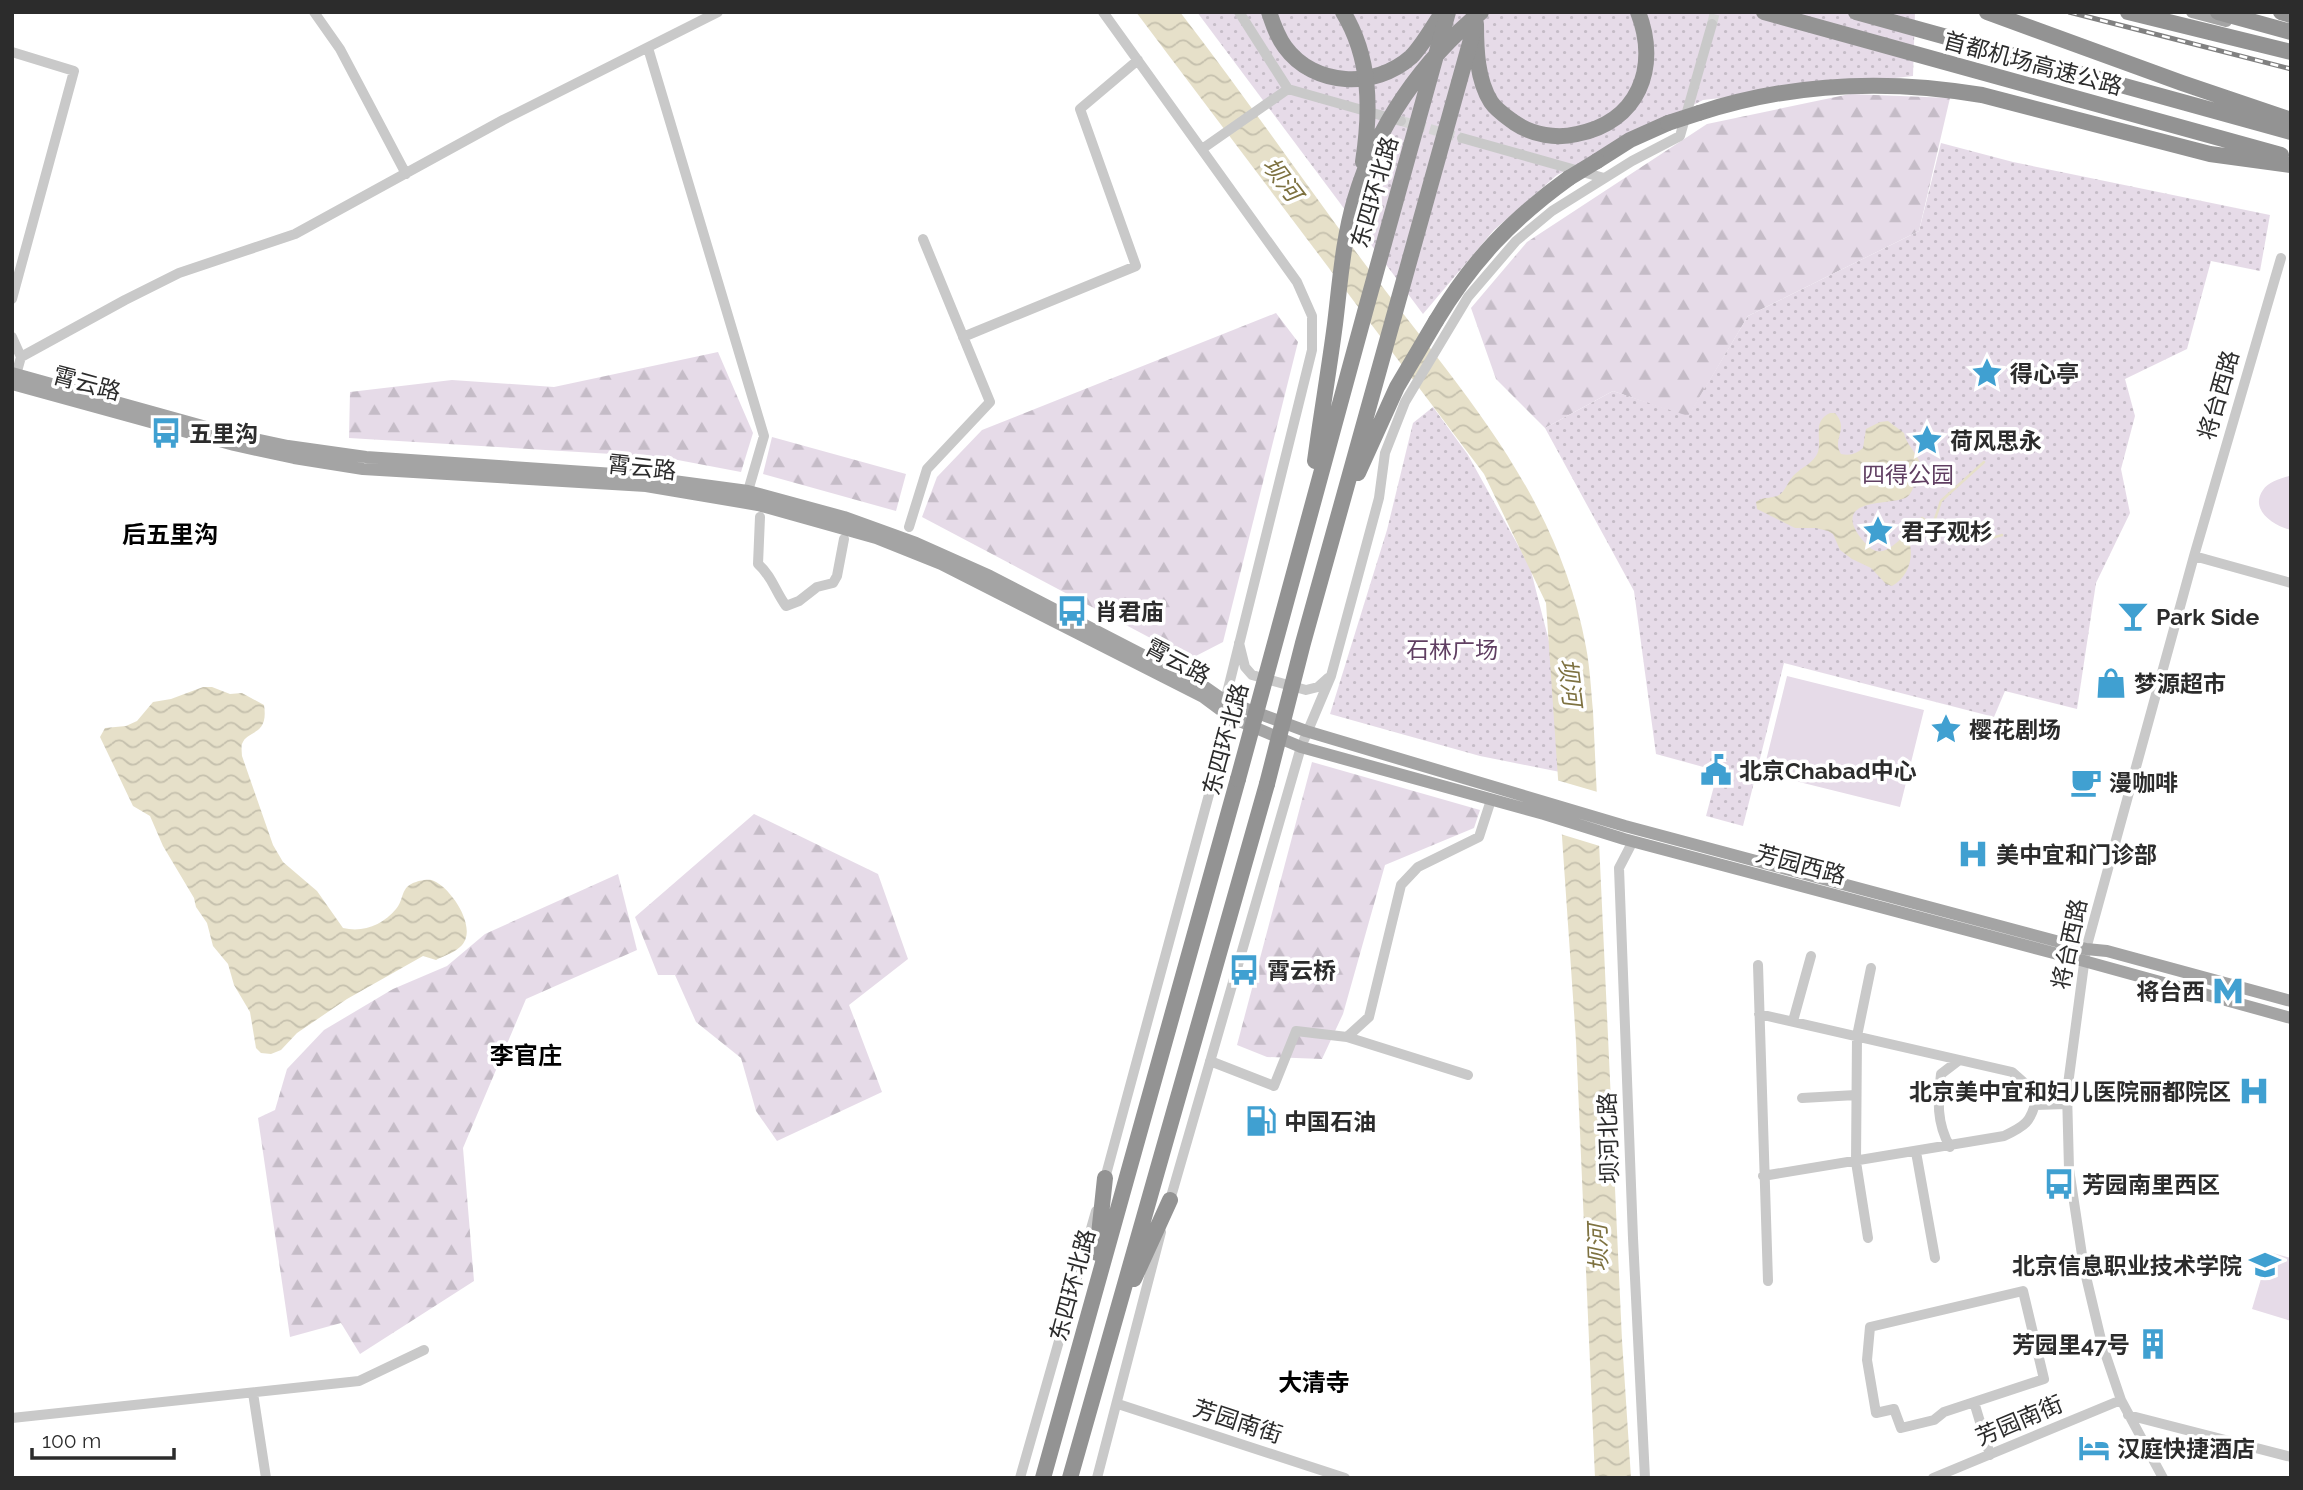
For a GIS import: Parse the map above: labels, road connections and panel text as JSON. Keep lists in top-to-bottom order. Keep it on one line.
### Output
{"streets":{"highway":["首都机场高速公路","东四环北路"],"main road":["霄云路","芳园西路"],"street":["将台西路","坝河北路","芳园南街"]},"crossings":[["东四环北路","霄云路"],["霄云路","芳园西路"],["将台西路","芳园西路"],["将台西路","芳园南街"],["芳园西路","坝河北路"]],"districts":["后五里沟","李官庄","大清寺"],"water":["坝河"],"parks":["四得公园","石林广场"],"places":{"place":["得心亭","荷风思永","君子观杉","樱花剧场"],"bus stop":["五里沟","肖君庙","霄云桥","芳园南里西区"],"bar":["Park Side"],"shop":["梦源超市"],"public building":["北京Chabad中心"],"cafe":["漫咖啡"],"hospital":["美中宜和门诊部","北京美中宜和妇儿医院丽都院区"],"metro station":["将台西"],"fuel station":["中国石油"],"school or university":["北京信息职业技术学院"],"building":["芳园里47号"],"hotel":["汉庭快捷酒店"]},"scale_bar":"100 m"}
